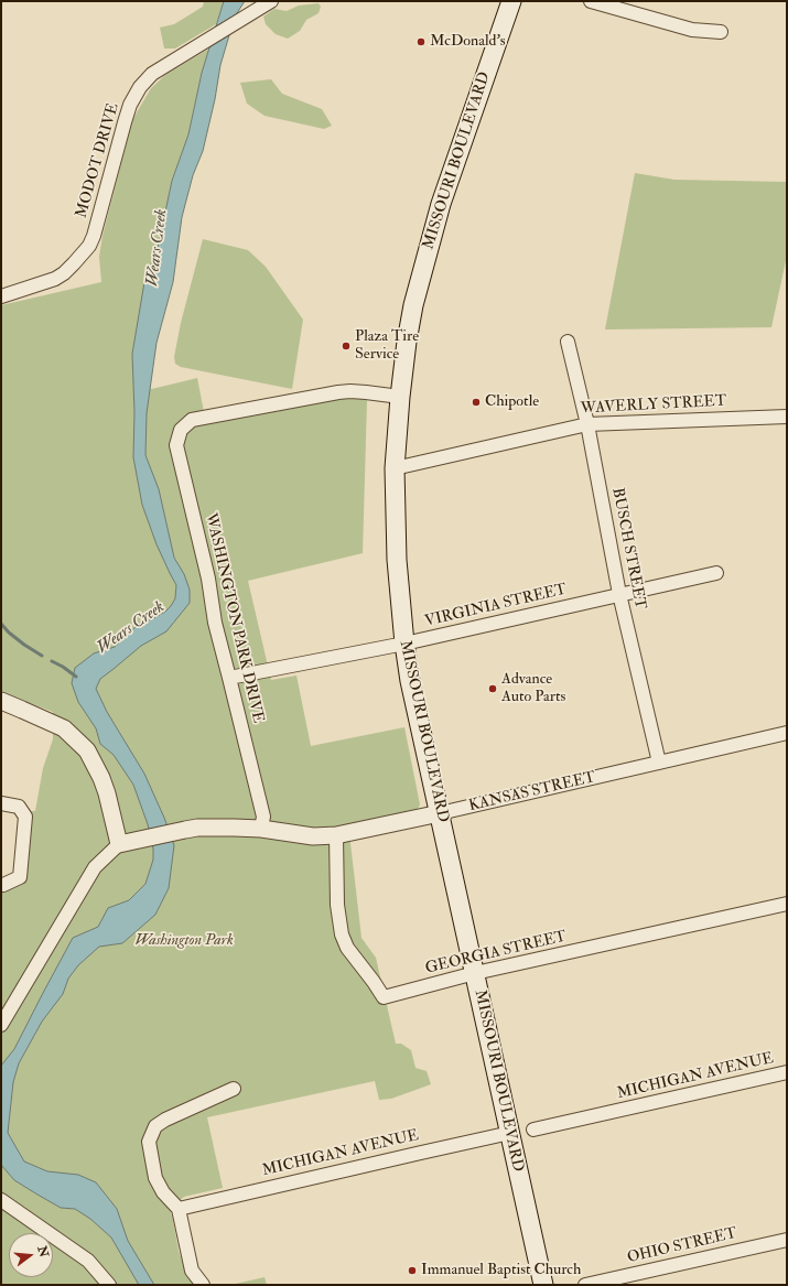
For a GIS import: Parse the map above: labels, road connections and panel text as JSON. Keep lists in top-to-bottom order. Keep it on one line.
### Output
{"streets":{"main road":["MISSOURI BOULEVARD"],"street":["MODOT DRIVE","WAVERLY STREET","BUSCH STREET","VIRGINIA STREET","WASHINGTON PARK DRIVE","KANSAS STREET","GEORGIA STREET","MICHIGAN AVENUE","OHIO STREET"]},"crossings":[["MISSOURI BOULEVARD","WAVERLY STREET"],["MISSOURI BOULEVARD","VIRGINIA STREET"],["MISSOURI BOULEVARD","WASHINGTON PARK DRIVE"],["MISSOURI BOULEVARD","KANSAS STREET"],["MISSOURI BOULEVARD","GEORGIA STREET"],["MISSOURI BOULEVARD","MICHIGAN AVENUE"],["WAVERLY STREET","BUSCH STREET"],["BUSCH STREET","VIRGINIA STREET"],["BUSCH STREET","KANSAS STREET"],["VIRGINIA STREET","WASHINGTON PARK DRIVE"],["WASHINGTON PARK DRIVE","KANSAS STREET"],["KANSAS STREET","GEORGIA STREET"]],"water":["Wears Creek"],"parks":["Washington Park"],"places":["McDonald's","Plaza Tire Service","Chipotle","Advance Auto Parts","Immanuel Baptist Church"],"north":"right"}
